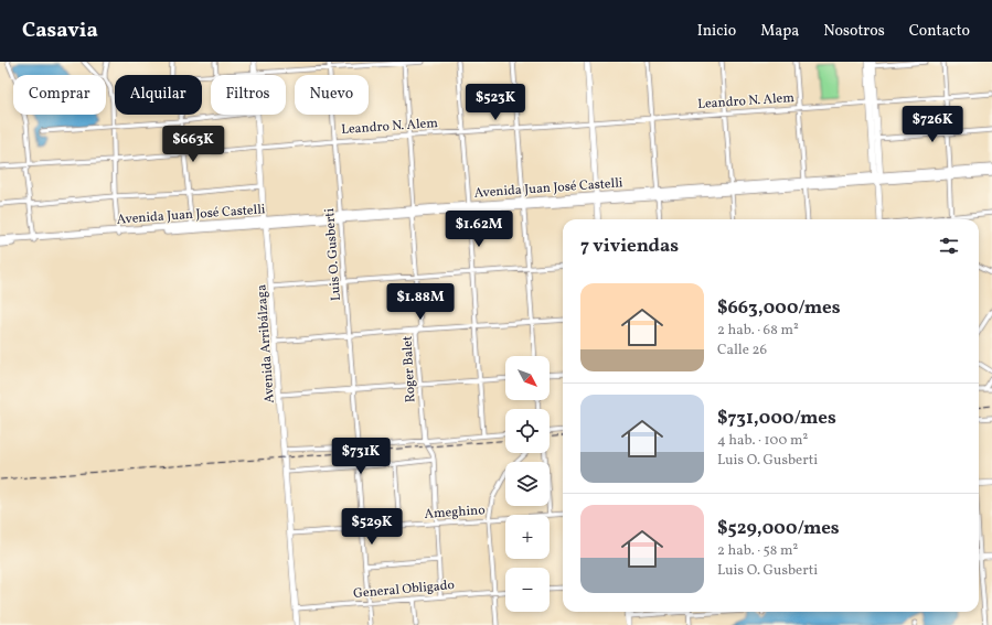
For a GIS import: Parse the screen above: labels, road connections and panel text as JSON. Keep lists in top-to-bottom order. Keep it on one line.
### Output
{"streets":{"main road":["Avenida Juan José Castelli","Avenida Arribálzaga"],"street":["Leandro N. Alem","Luis O. Gusberti","Roger Balet","Ameghino","General Obligado"]},"crossings":[["Leandro N. Alem","Luis O. Gusberti"],["Leandro N. Alem","Avenida Arribálzaga"],["Leandro N. Alem","Roger Balet"],["Avenida Juan José Castelli","Luis O. Gusberti"],["Avenida Juan José Castelli","Avenida Arribálzaga"],["Avenida Juan José Castelli","Roger Balet"],["Avenida Arribálzaga","Ameghino"],["Avenida Arribálzaga","General Obligado"],["Roger Balet","Ameghino"],["Roger Balet","General Obligado"]],"north":"bottom right","page":{"header":"Casavia","nav":["Inicio","Mapa","Nosotros","Contacto"],"chip":["Comprar","Alquilar","Filtros","Nuevo"],"price":["$523K","$726K","$663K","$1.62M","$1.88M","$731K","$529K"],"heading":"7 viviendas","list":[{"name":"$663,000/mes","note":"2 hab. · 68 m² · Calle 26"},{"name":"$731,000/mes","note":"4 hab. · 100 m² · Luis O. Gusberti"},{"name":"$529,000/mes","note":"2 hab. · 58 m² · Luis O. Gusberti"}],"map_buttons":["+","−"]}}
